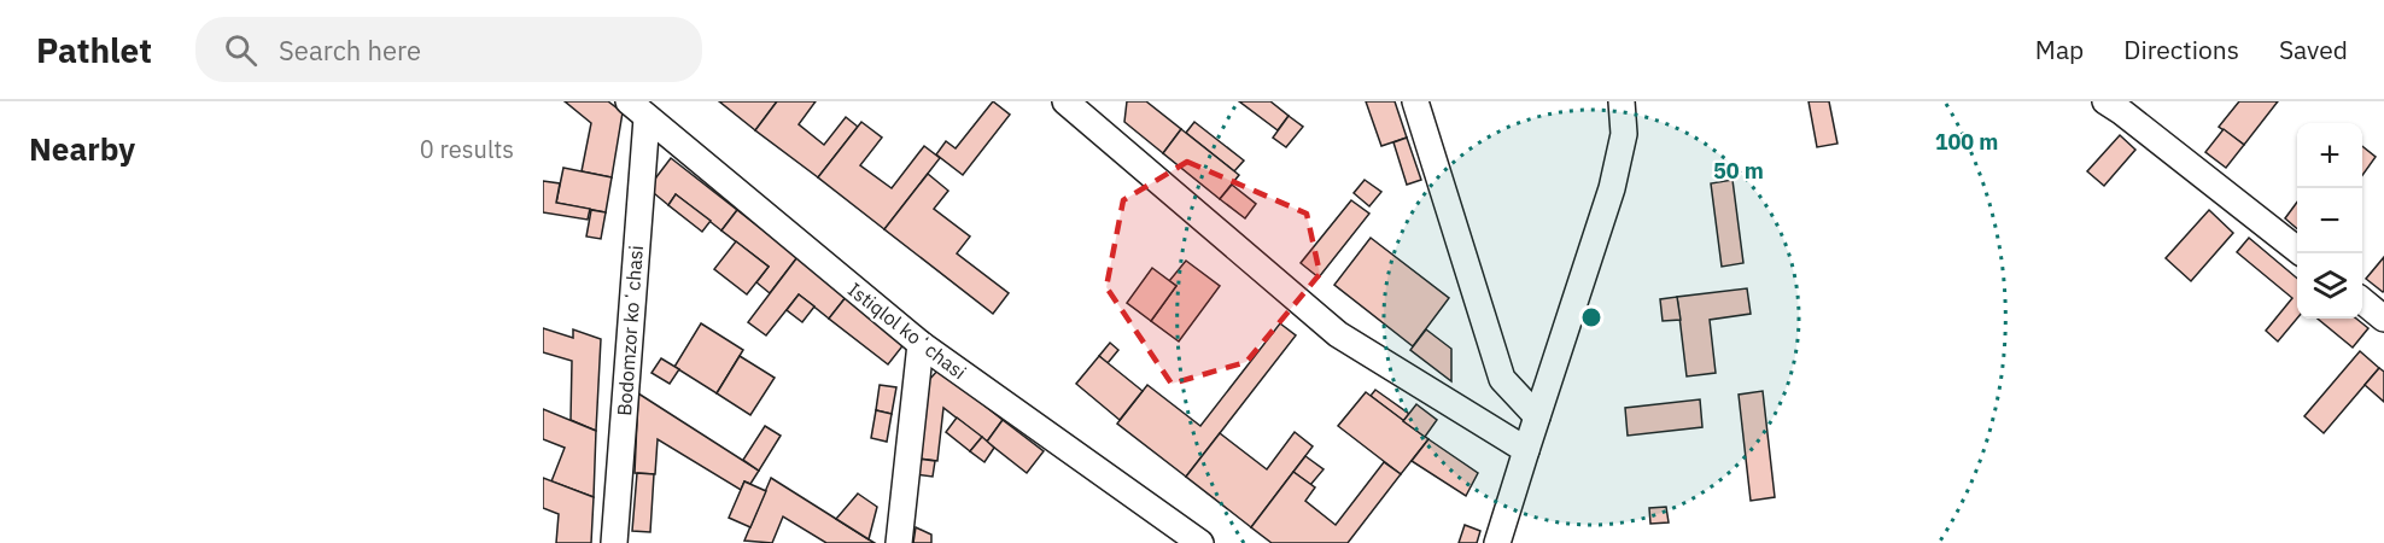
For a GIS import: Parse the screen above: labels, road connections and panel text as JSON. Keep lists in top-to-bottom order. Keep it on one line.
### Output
{"streets":{"street":["Bodomzor koʻchasi","Istiqlol koʻchasi"]},"crossings":[["Bodomzor koʻchasi","Istiqlol koʻchasi"]],"page":{"header":"Pathlet","search":"Search here","nav":["Map","Directions","Saved"],"heading":["Nearby","0 results"],"map_buttons":["+","−"]},"rings":["100 m","50 m"]}
